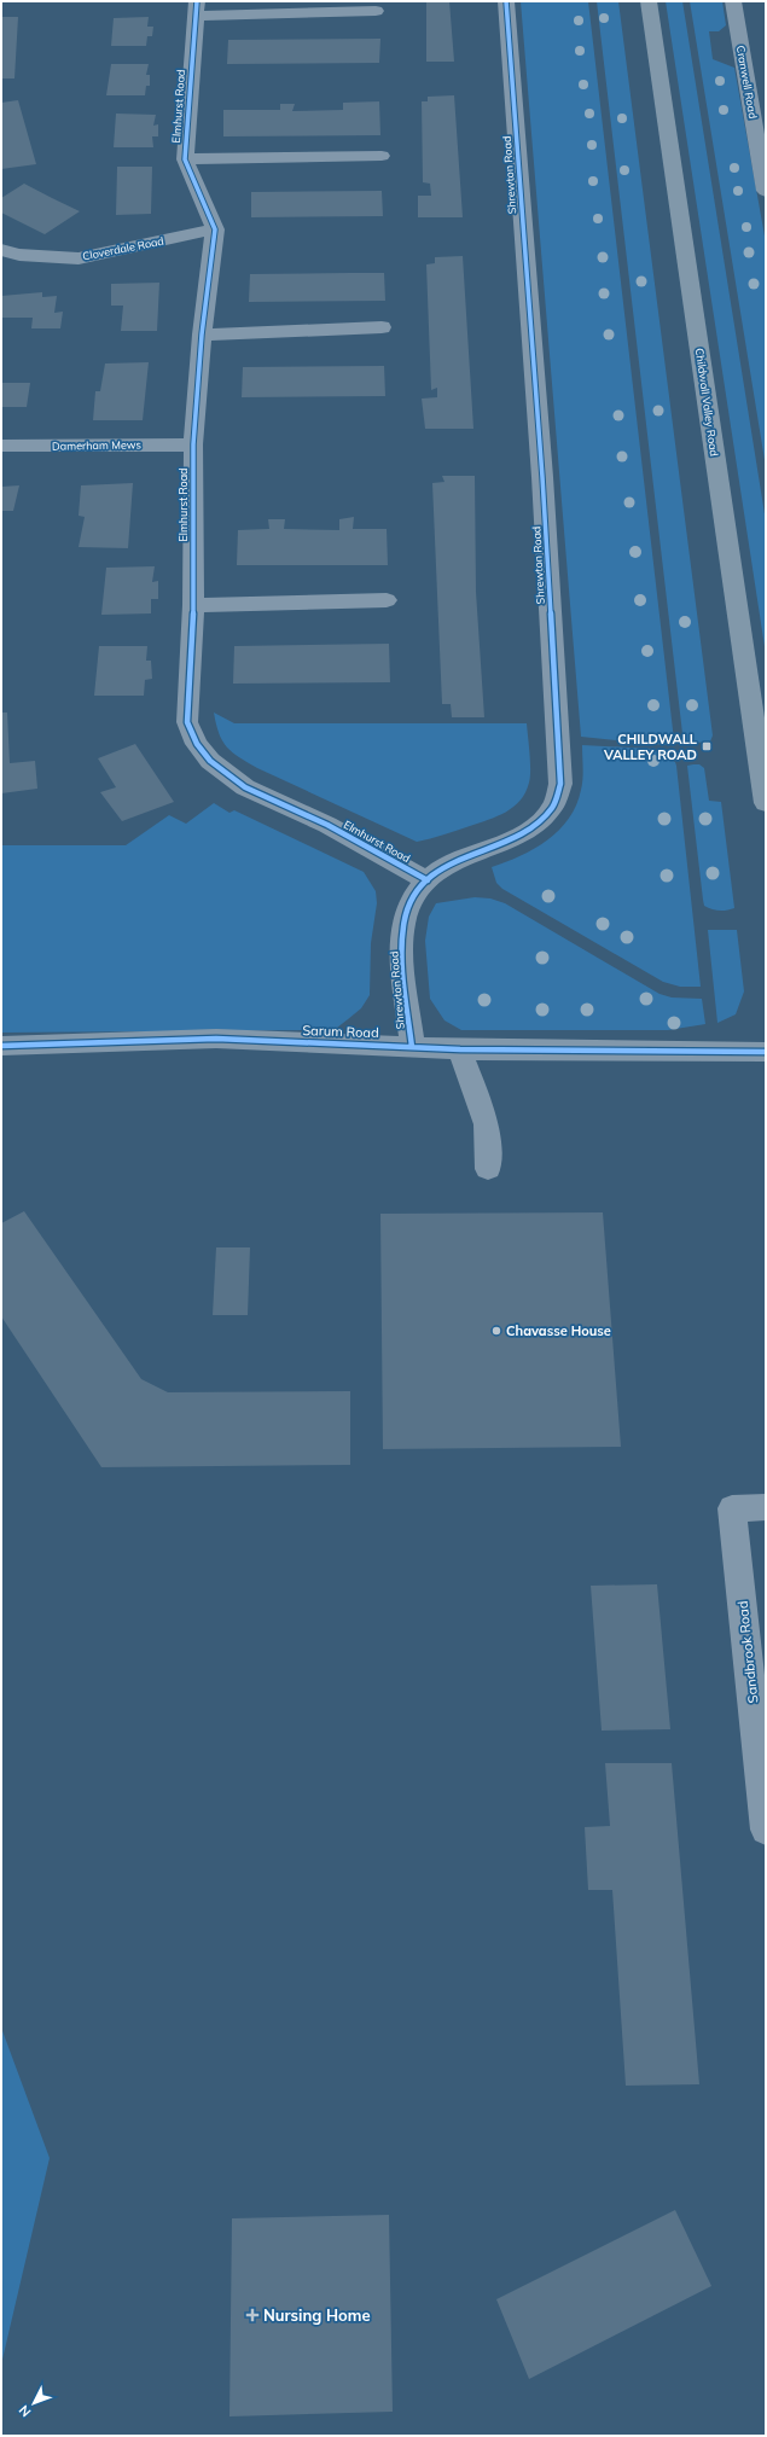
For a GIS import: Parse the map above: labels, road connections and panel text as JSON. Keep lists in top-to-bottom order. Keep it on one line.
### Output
{"streets":{"main road":["Childwall Valley Road"],"street":["Cranwell Road","Elmhurst Road","Shrewton Road","Cloverdale Road","Damerham Mews","Sarum Road","Sandbrook Road"]},"crossings":[["Elmhurst Road","Shrewton Road"],["Elmhurst Road","Cloverdale Road"],["Elmhurst Road","Damerham Mews"],["Shrewton Road","Sarum Road"]],"places":{"transit":["CHILDWALL VALLEY ROAD"],"other":["Chavasse House"],"health":["Nursing Home"]},"north":"bottom left"}
